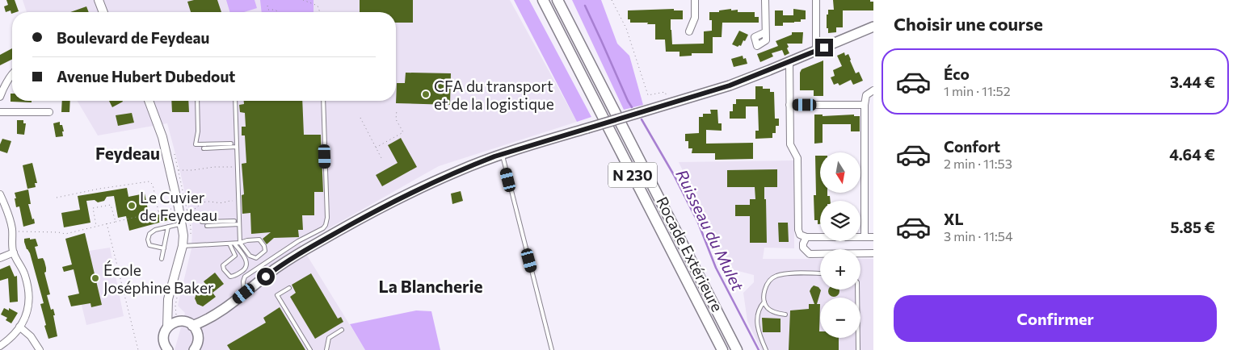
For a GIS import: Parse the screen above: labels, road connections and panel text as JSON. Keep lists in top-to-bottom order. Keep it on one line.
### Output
{"streets":{"highway":["N 230","Rocade Extérieure"]},"districts":["Feydeau","La Blancherie"],"water":["Ruisseau du Mulet"],"places":["CFA du transport et de la logistique","Le Cuvier de Feydeau","École Joséphine Baker"],"north":"bottom","page":{"heading":"Choisir une course","banner":["Boulevard de Feydeau","Avenue Hubert Dubedout"],"list":[{"name":"Éco","note":"1 min · 11:52","value":"3.44 €"},{"name":"Confort","note":"2 min · 11:53","value":"4.64 €"},{"name":"XL","note":"3 min · 11:54","value":"5.85 €"}],"map_buttons":["+","−"],"buttons":"Confirmer"}}
